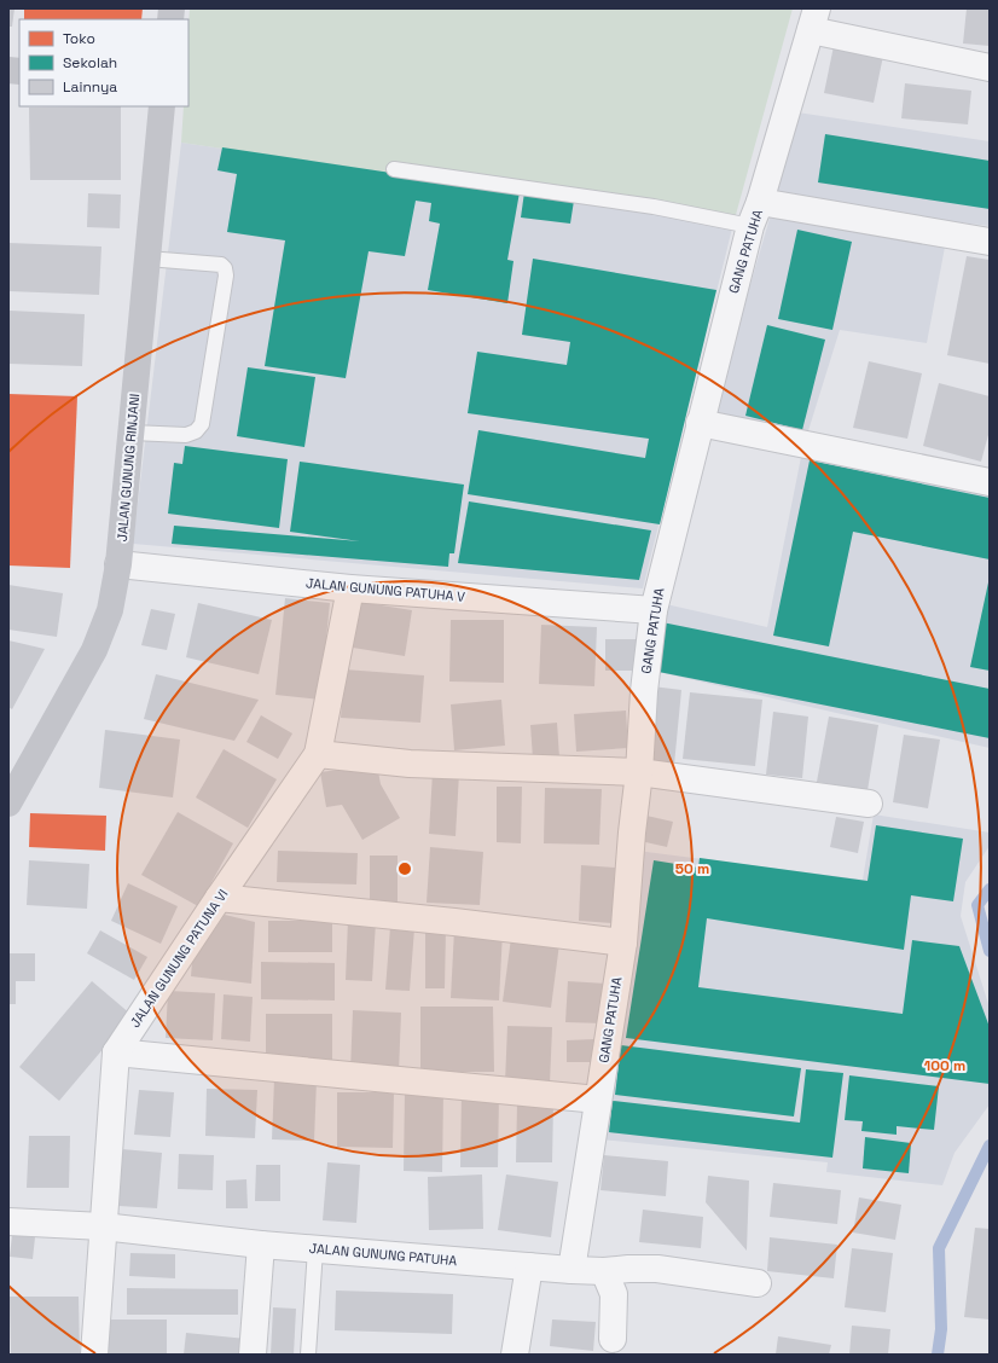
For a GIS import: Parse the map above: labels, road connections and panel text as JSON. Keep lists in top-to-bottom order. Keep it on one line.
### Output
{"streets":{"street":["GANG PATUHA","JALAN GUNUNG RINJANI","JALAN GUNUNG PATUHA V","JALAN GUNUNG PATUNA VI","JALAN GUNUNG PATUHA"]},"crossings":[["GANG PATUHA","JALAN GUNUNG PATUHA V"],["GANG PATUHA","JALAN GUNUNG PATUHA"],["JALAN GUNUNG RINJANI","JALAN GUNUNG PATUHA V"],["JALAN GUNUNG PATUHA V","JALAN GUNUNG PATUNA VI"],["JALAN GUNUNG PATUNA VI","JALAN GUNUNG PATUHA"]],"legend":["Toko","Sekolah","Lainnya"],"rings":["50 m","100 m"]}
